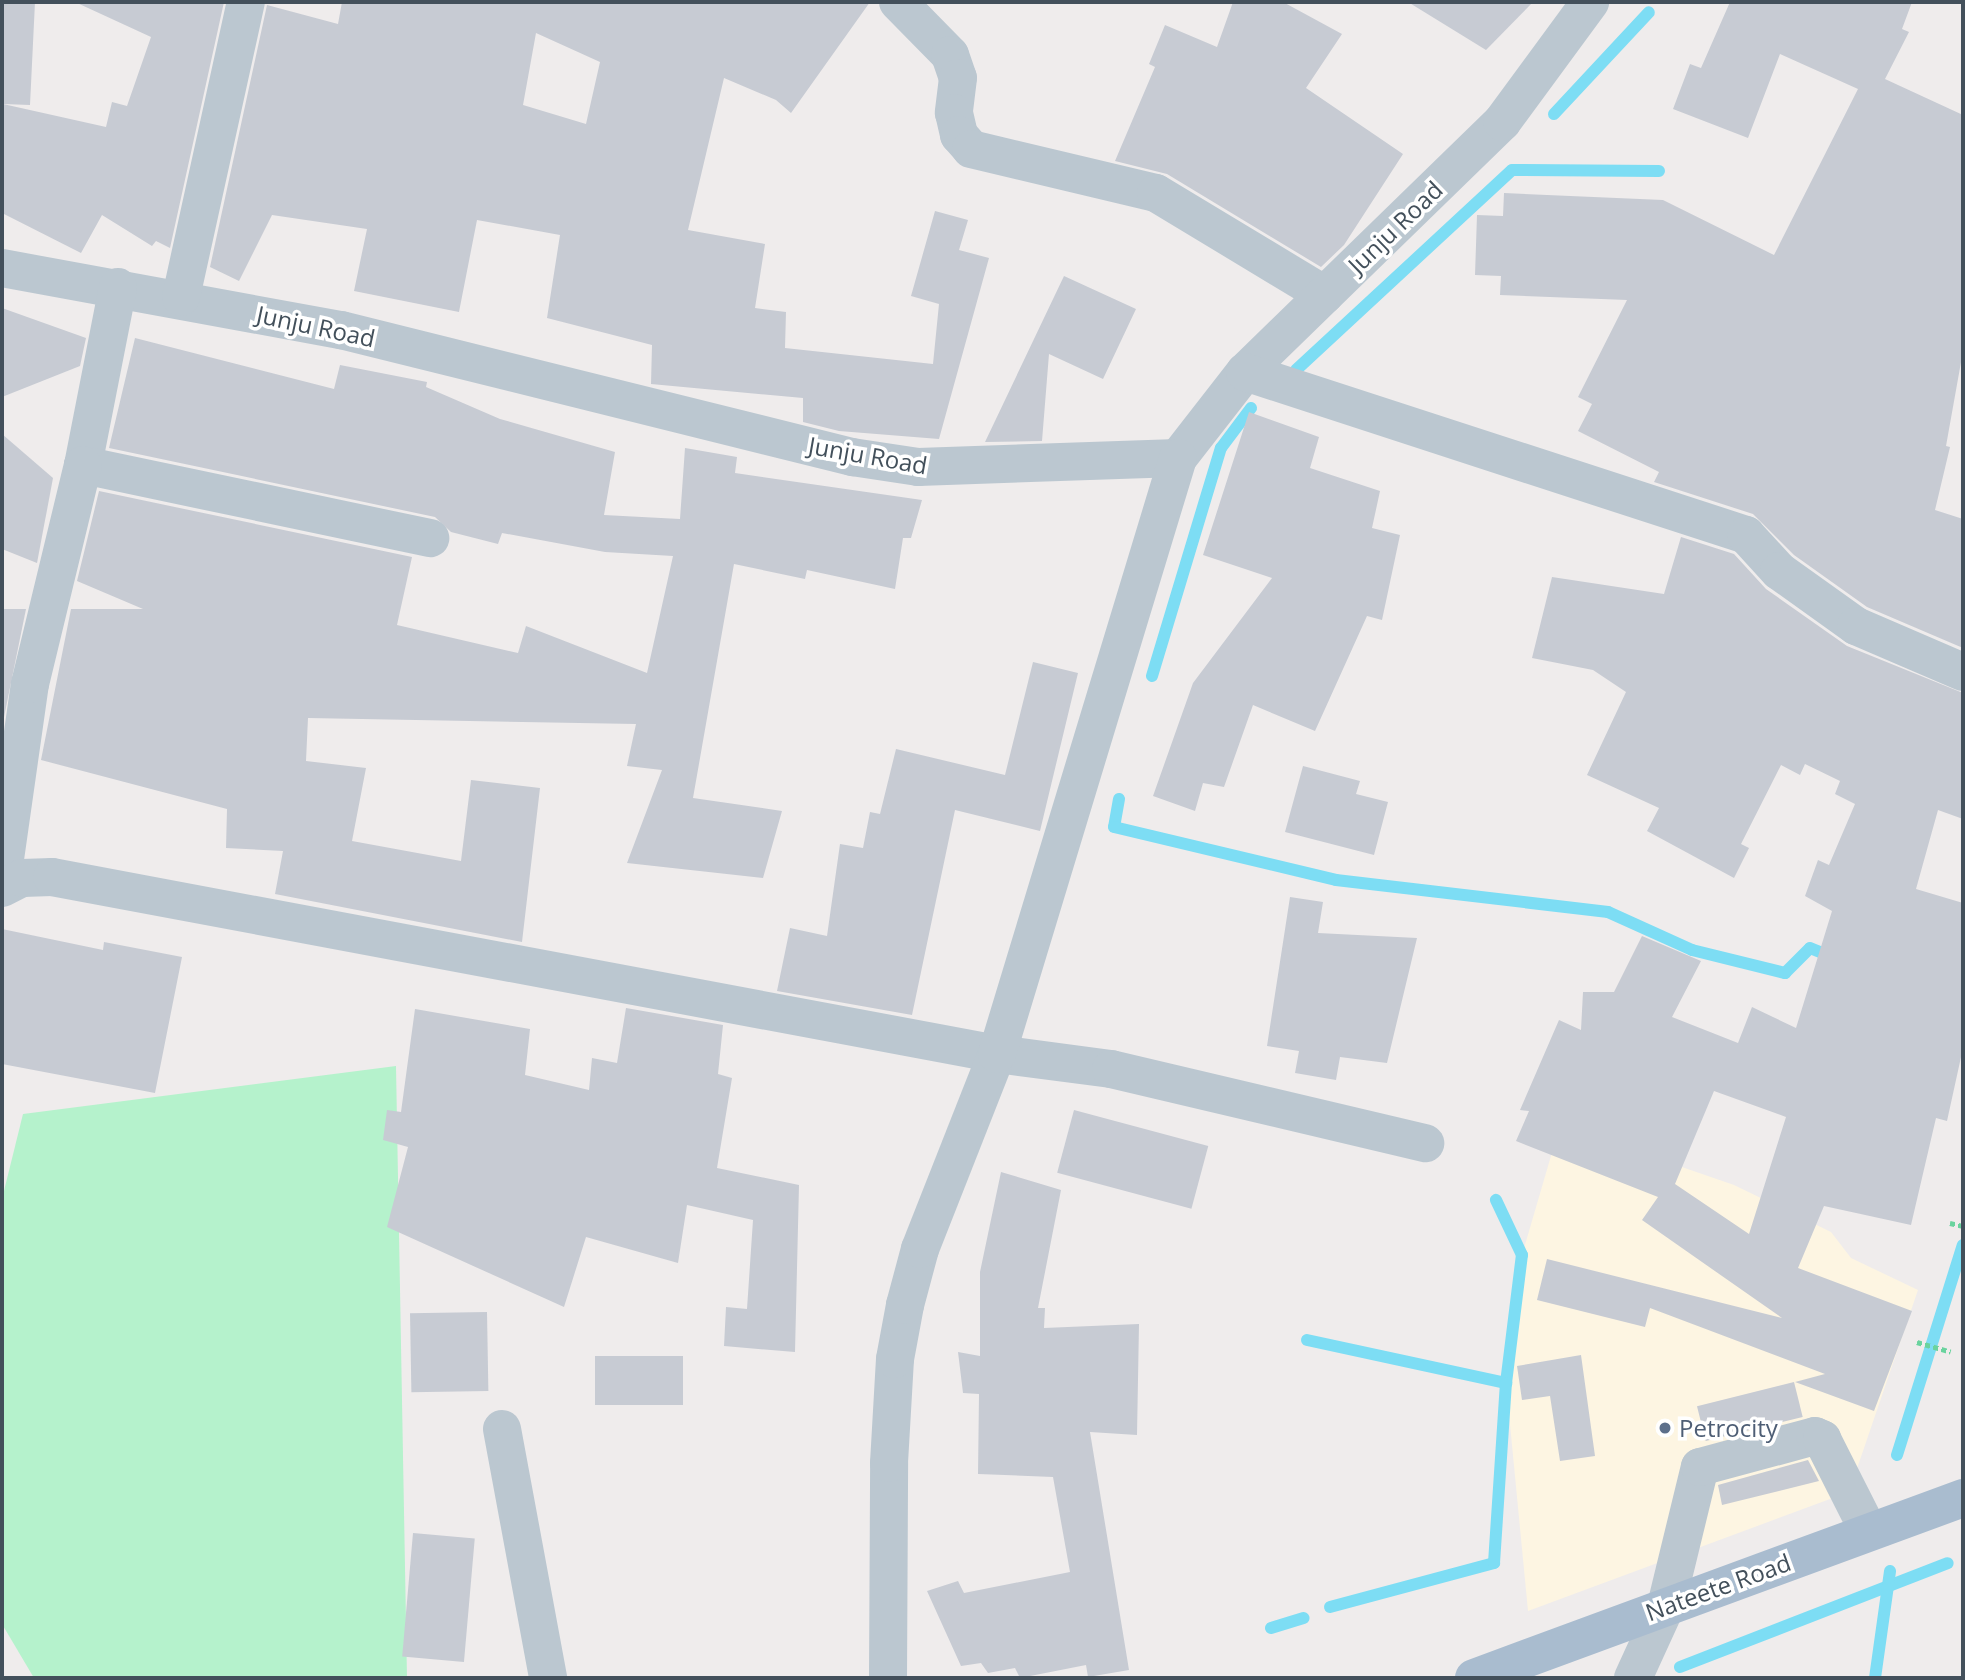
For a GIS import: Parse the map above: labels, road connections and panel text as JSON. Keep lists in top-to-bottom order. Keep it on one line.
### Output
{"streets":{"main road":["Nateete Road"],"street":["Junju Road"]},"places":["Petrocity"]}
